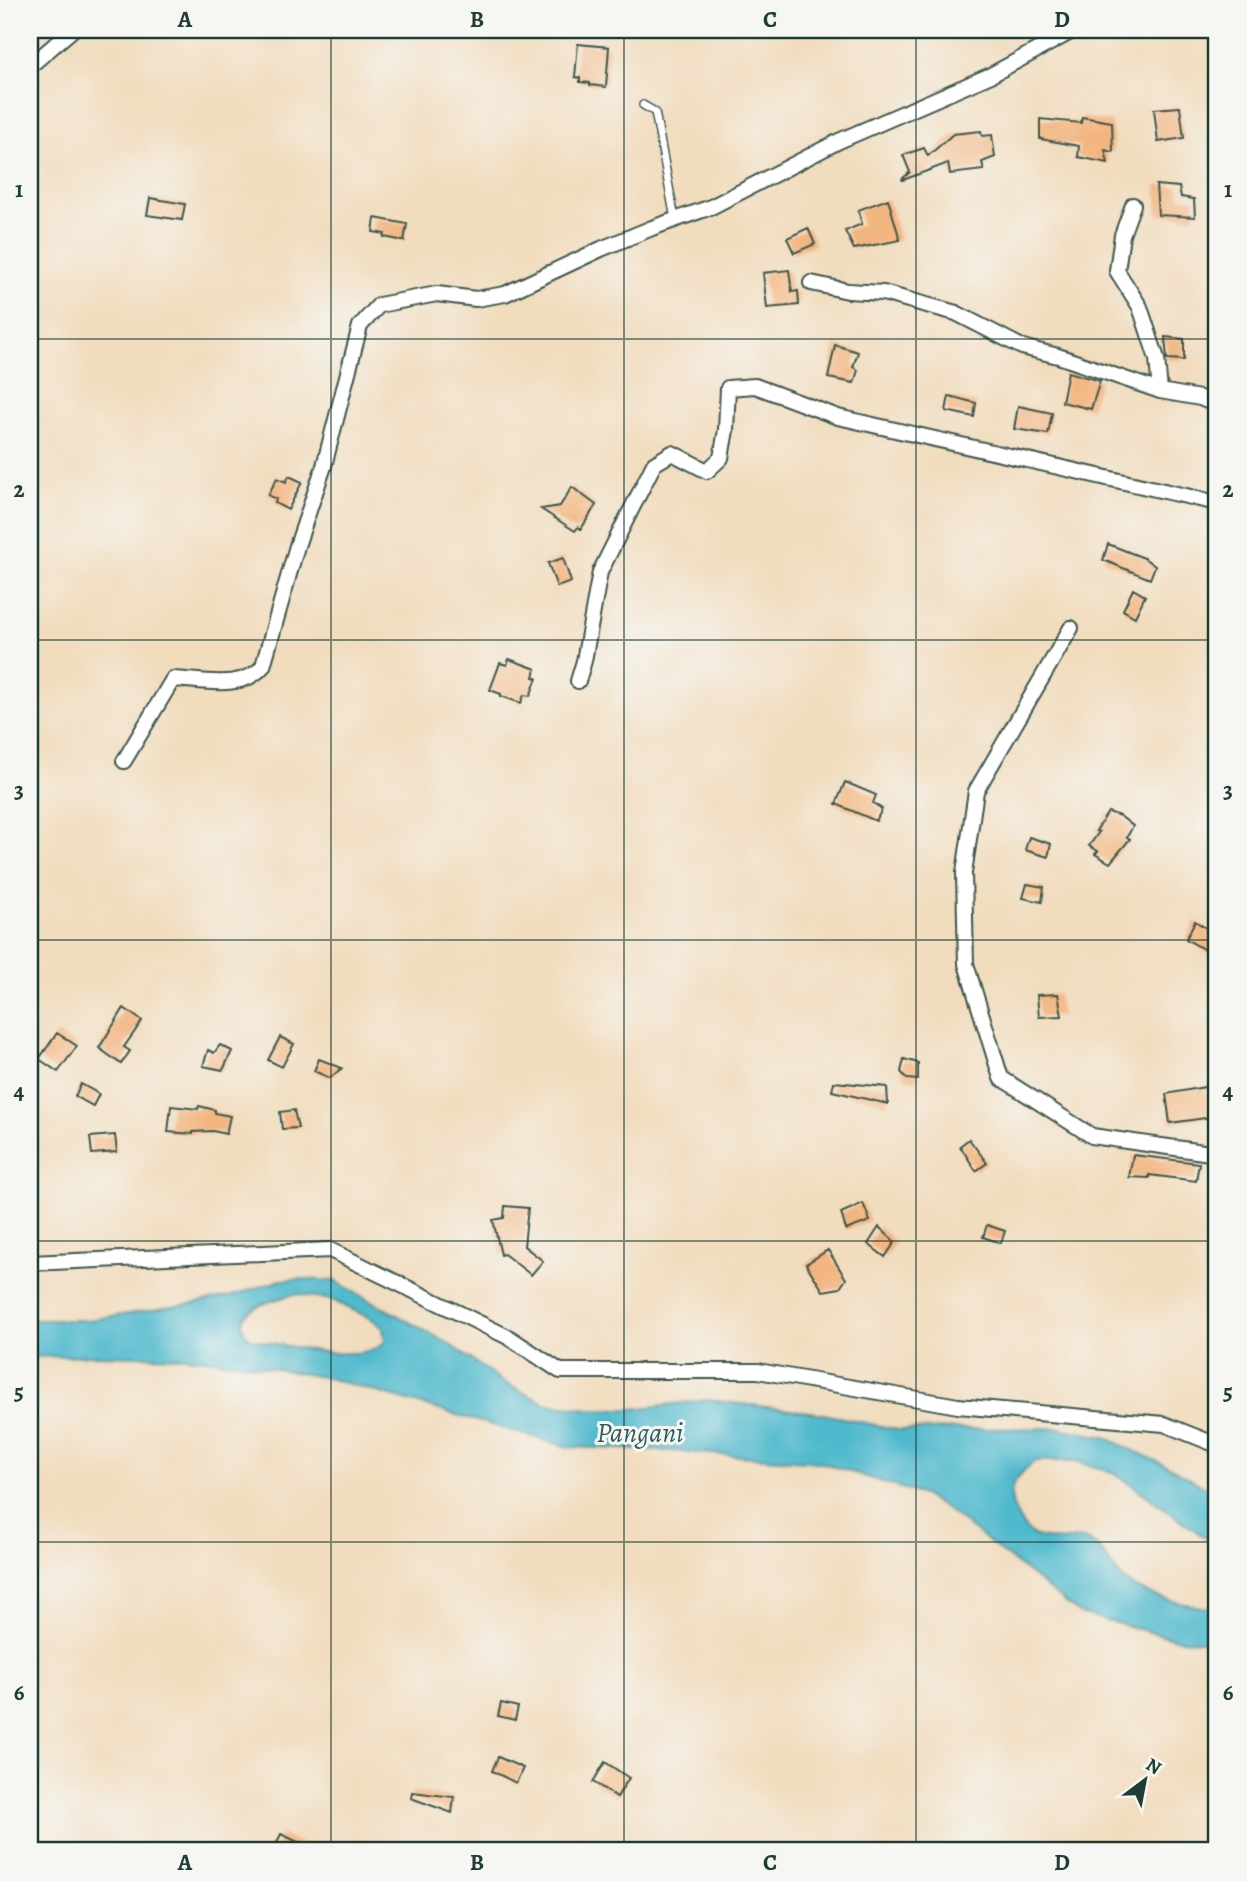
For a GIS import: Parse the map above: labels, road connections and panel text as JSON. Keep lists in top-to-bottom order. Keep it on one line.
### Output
{"water":["Pangani"],"north":"top right","grid":{"columns":["A","B","C","D"],"rows":["1","2","3","4","5","6"]}}
